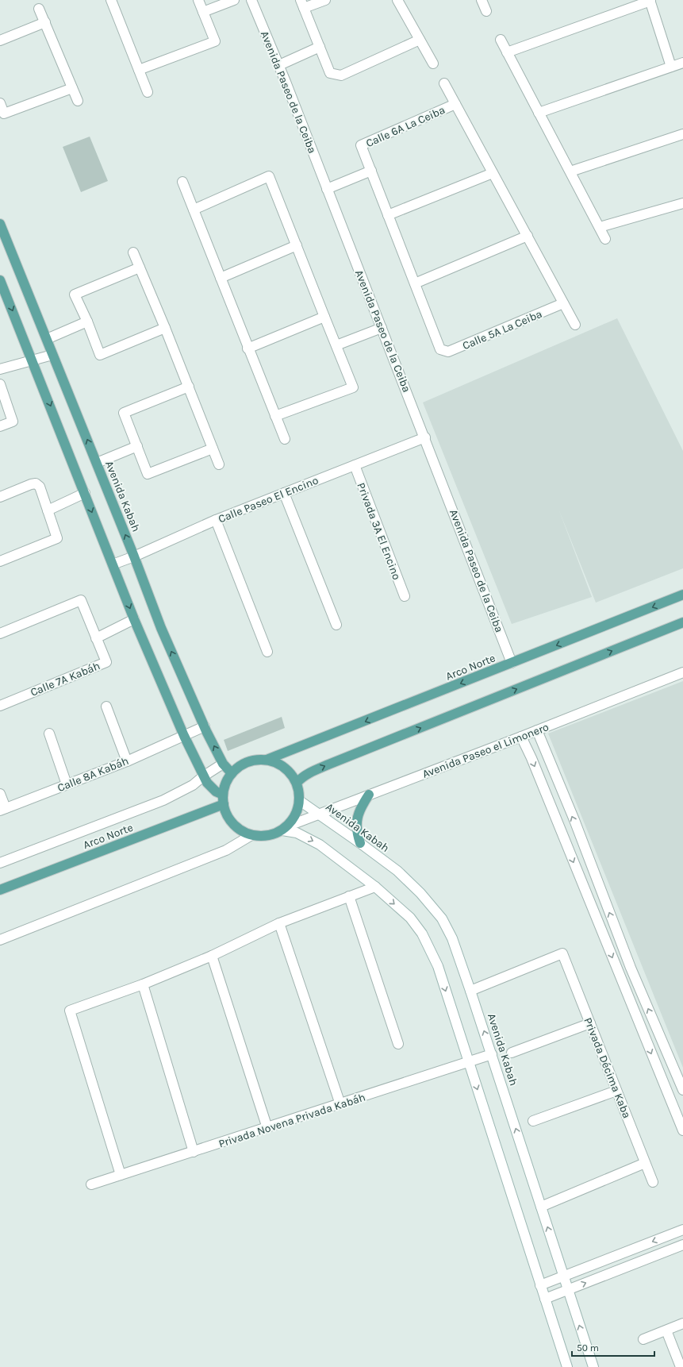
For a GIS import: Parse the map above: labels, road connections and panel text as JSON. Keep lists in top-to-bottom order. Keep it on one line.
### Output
{"streets":{"main road":["Avenida Kabah","Arco Norte"],"street":["Avenida Paseo de la Ceiba","Calle 6A La Ceiba","Calle 5A La Ceiba","Calle Paseo El Encino","Privada 3A El Encino","Calle 7A Kabáh","Avenida Paseo el Limonero","Calle 8A Kabáh","Privada Décima Kaba","Privada Novena Privada Kabáh"]},"crossings":[["Avenida Paseo de la Ceiba","Calle Paseo El Encino"],["Avenida Paseo de la Ceiba","Arco Norte"],["Calle 6A La Ceiba","Calle 5A La Ceiba"],["Avenida Kabah","Calle Paseo El Encino"],["Avenida Kabah","Arco Norte"],["Avenida Kabah","Avenida Paseo el Limonero"],["Avenida Kabah","Calle 8A Kabáh"],["Avenida Kabah","Privada Décima Kaba"],["Avenida Kabah","Privada Novena Privada Kabáh"],["Calle Paseo El Encino","Privada 3A El Encino"],["Arco Norte","Avenida Paseo el Limonero"]],"scale_bar":"50 m"}
